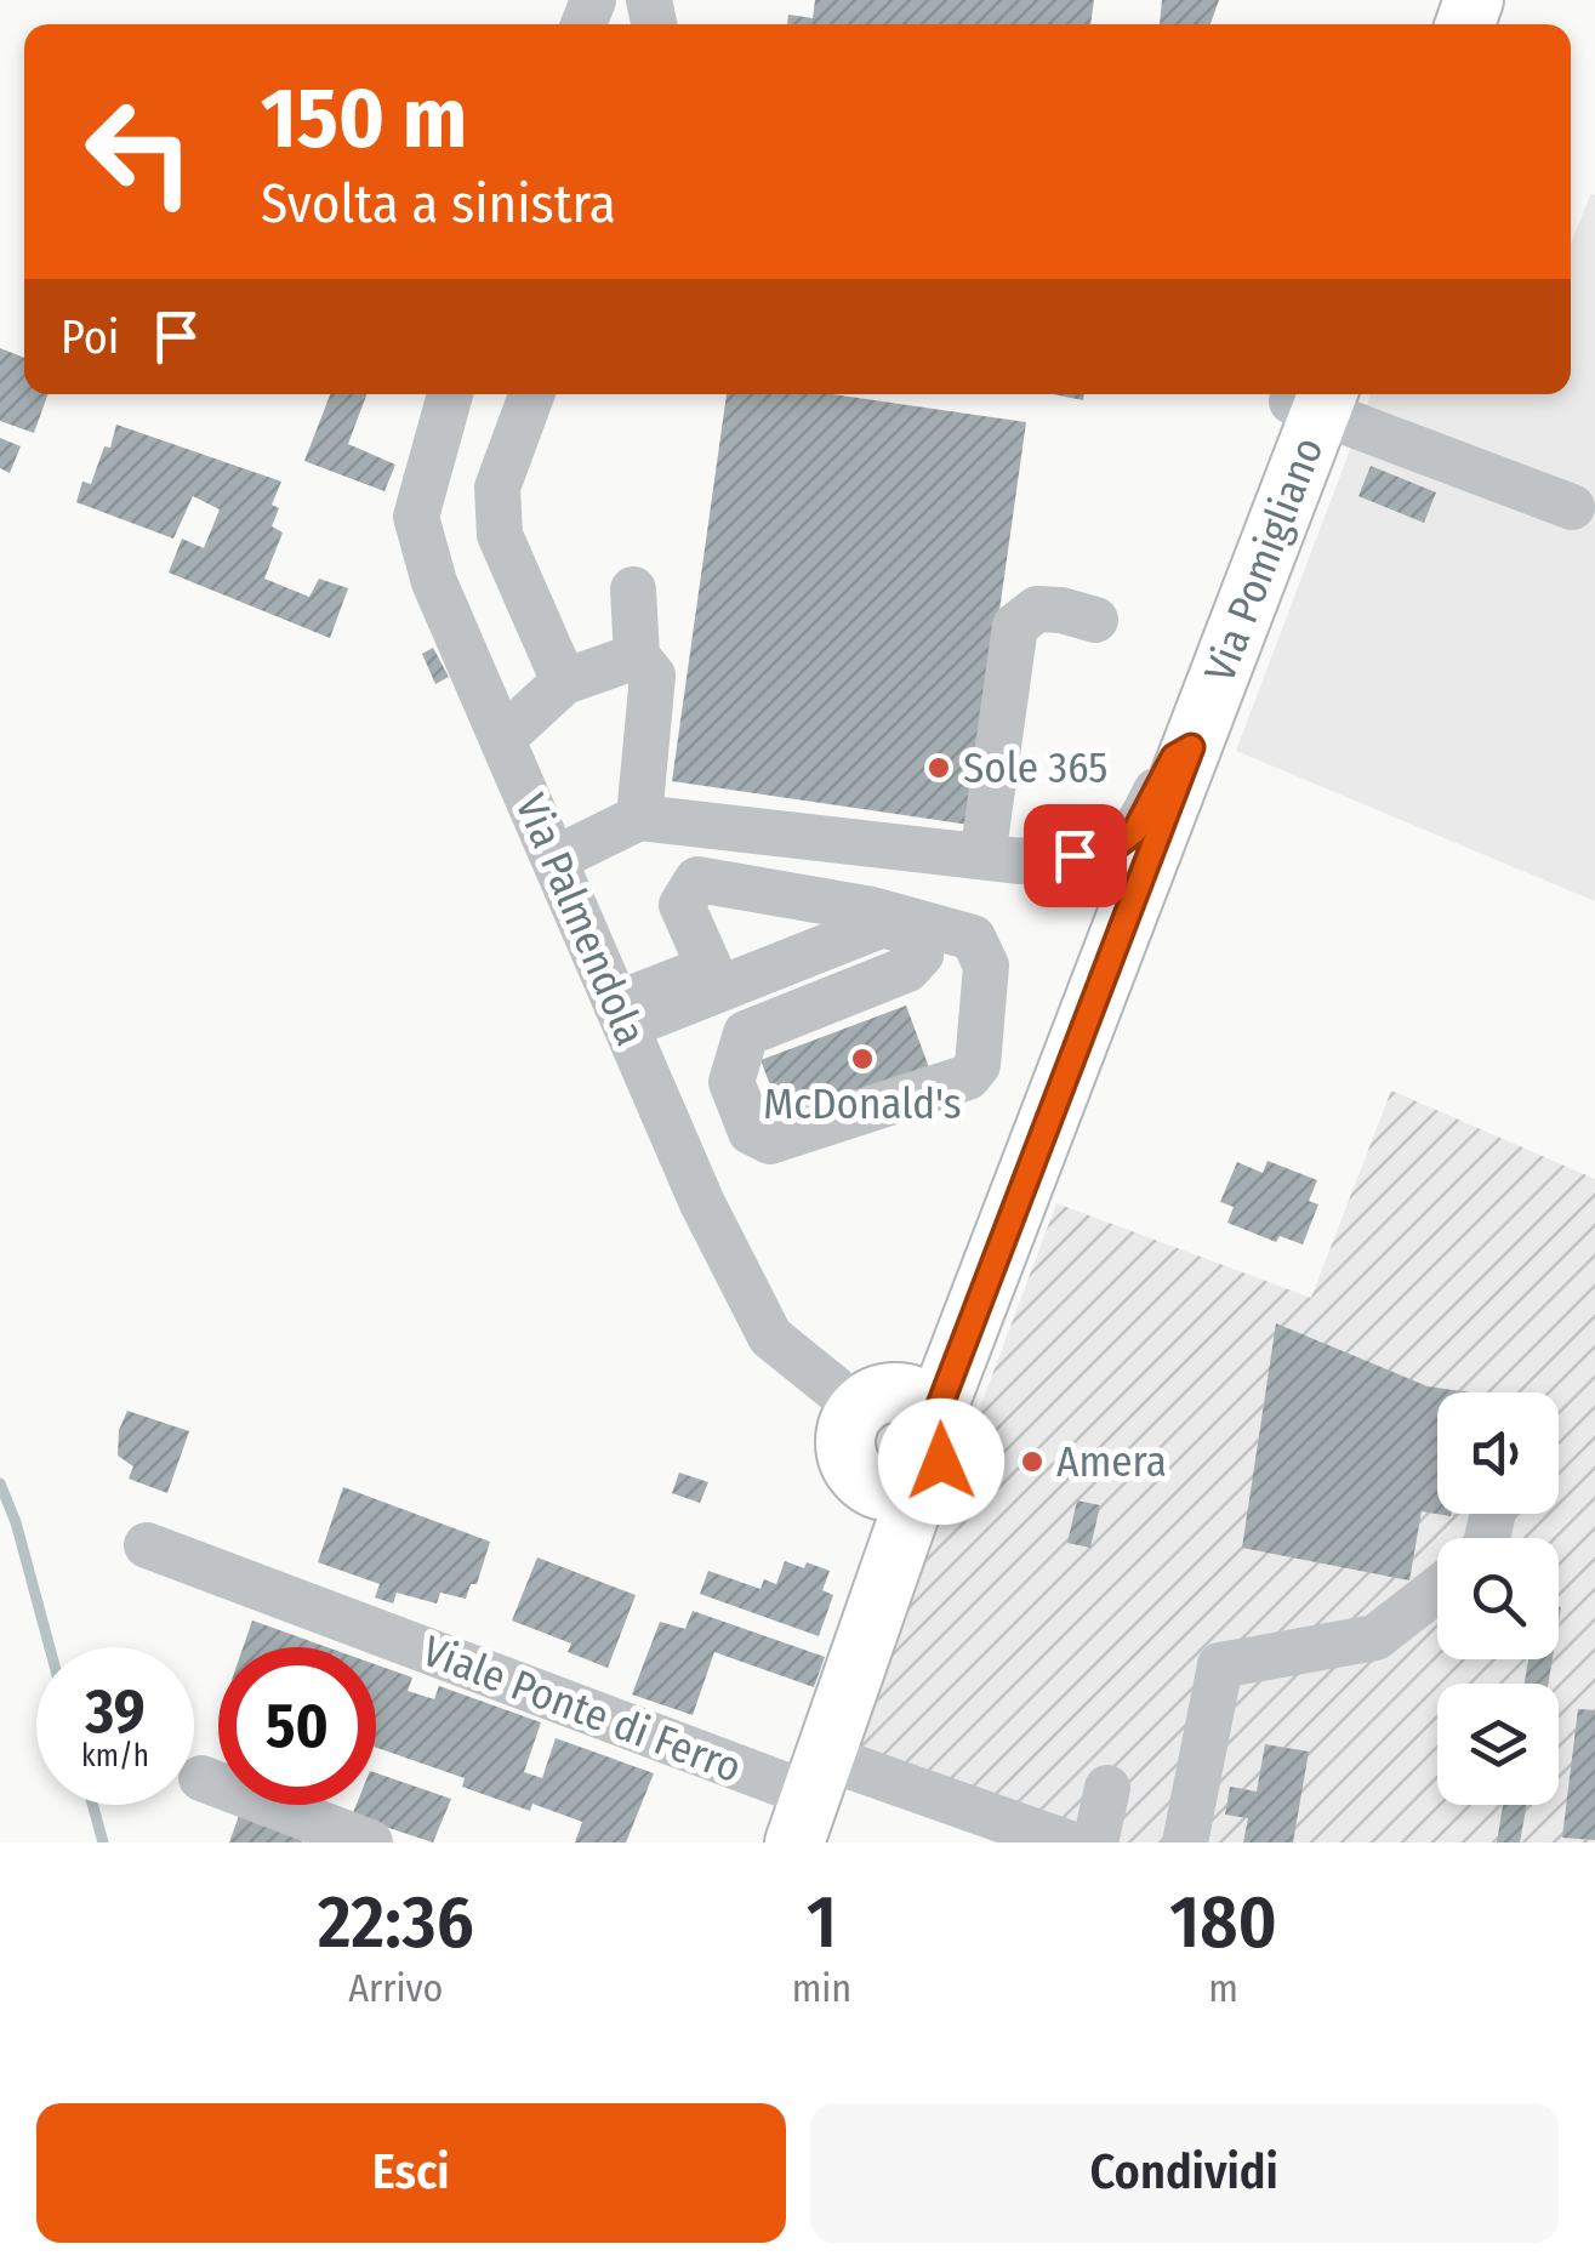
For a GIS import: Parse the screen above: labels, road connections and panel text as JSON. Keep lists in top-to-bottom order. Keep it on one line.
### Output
{"streets":{"main road":["Via Pomigliano"],"street":["Via Palmendola","Viale Ponte di Ferro"]},"crossings":[["Via Pomigliano","Via Palmendola"]],"places":["Sole 365","McDonald's","Amera"],"page":{"turn":["150 m","Svolta a sinistra"],"then":"Poi","speed":"39 km/h","limit":"50","eta":["22:36","Arrivo","1","min","180","m"],"buttons":["Esci","Condividi"]}}
